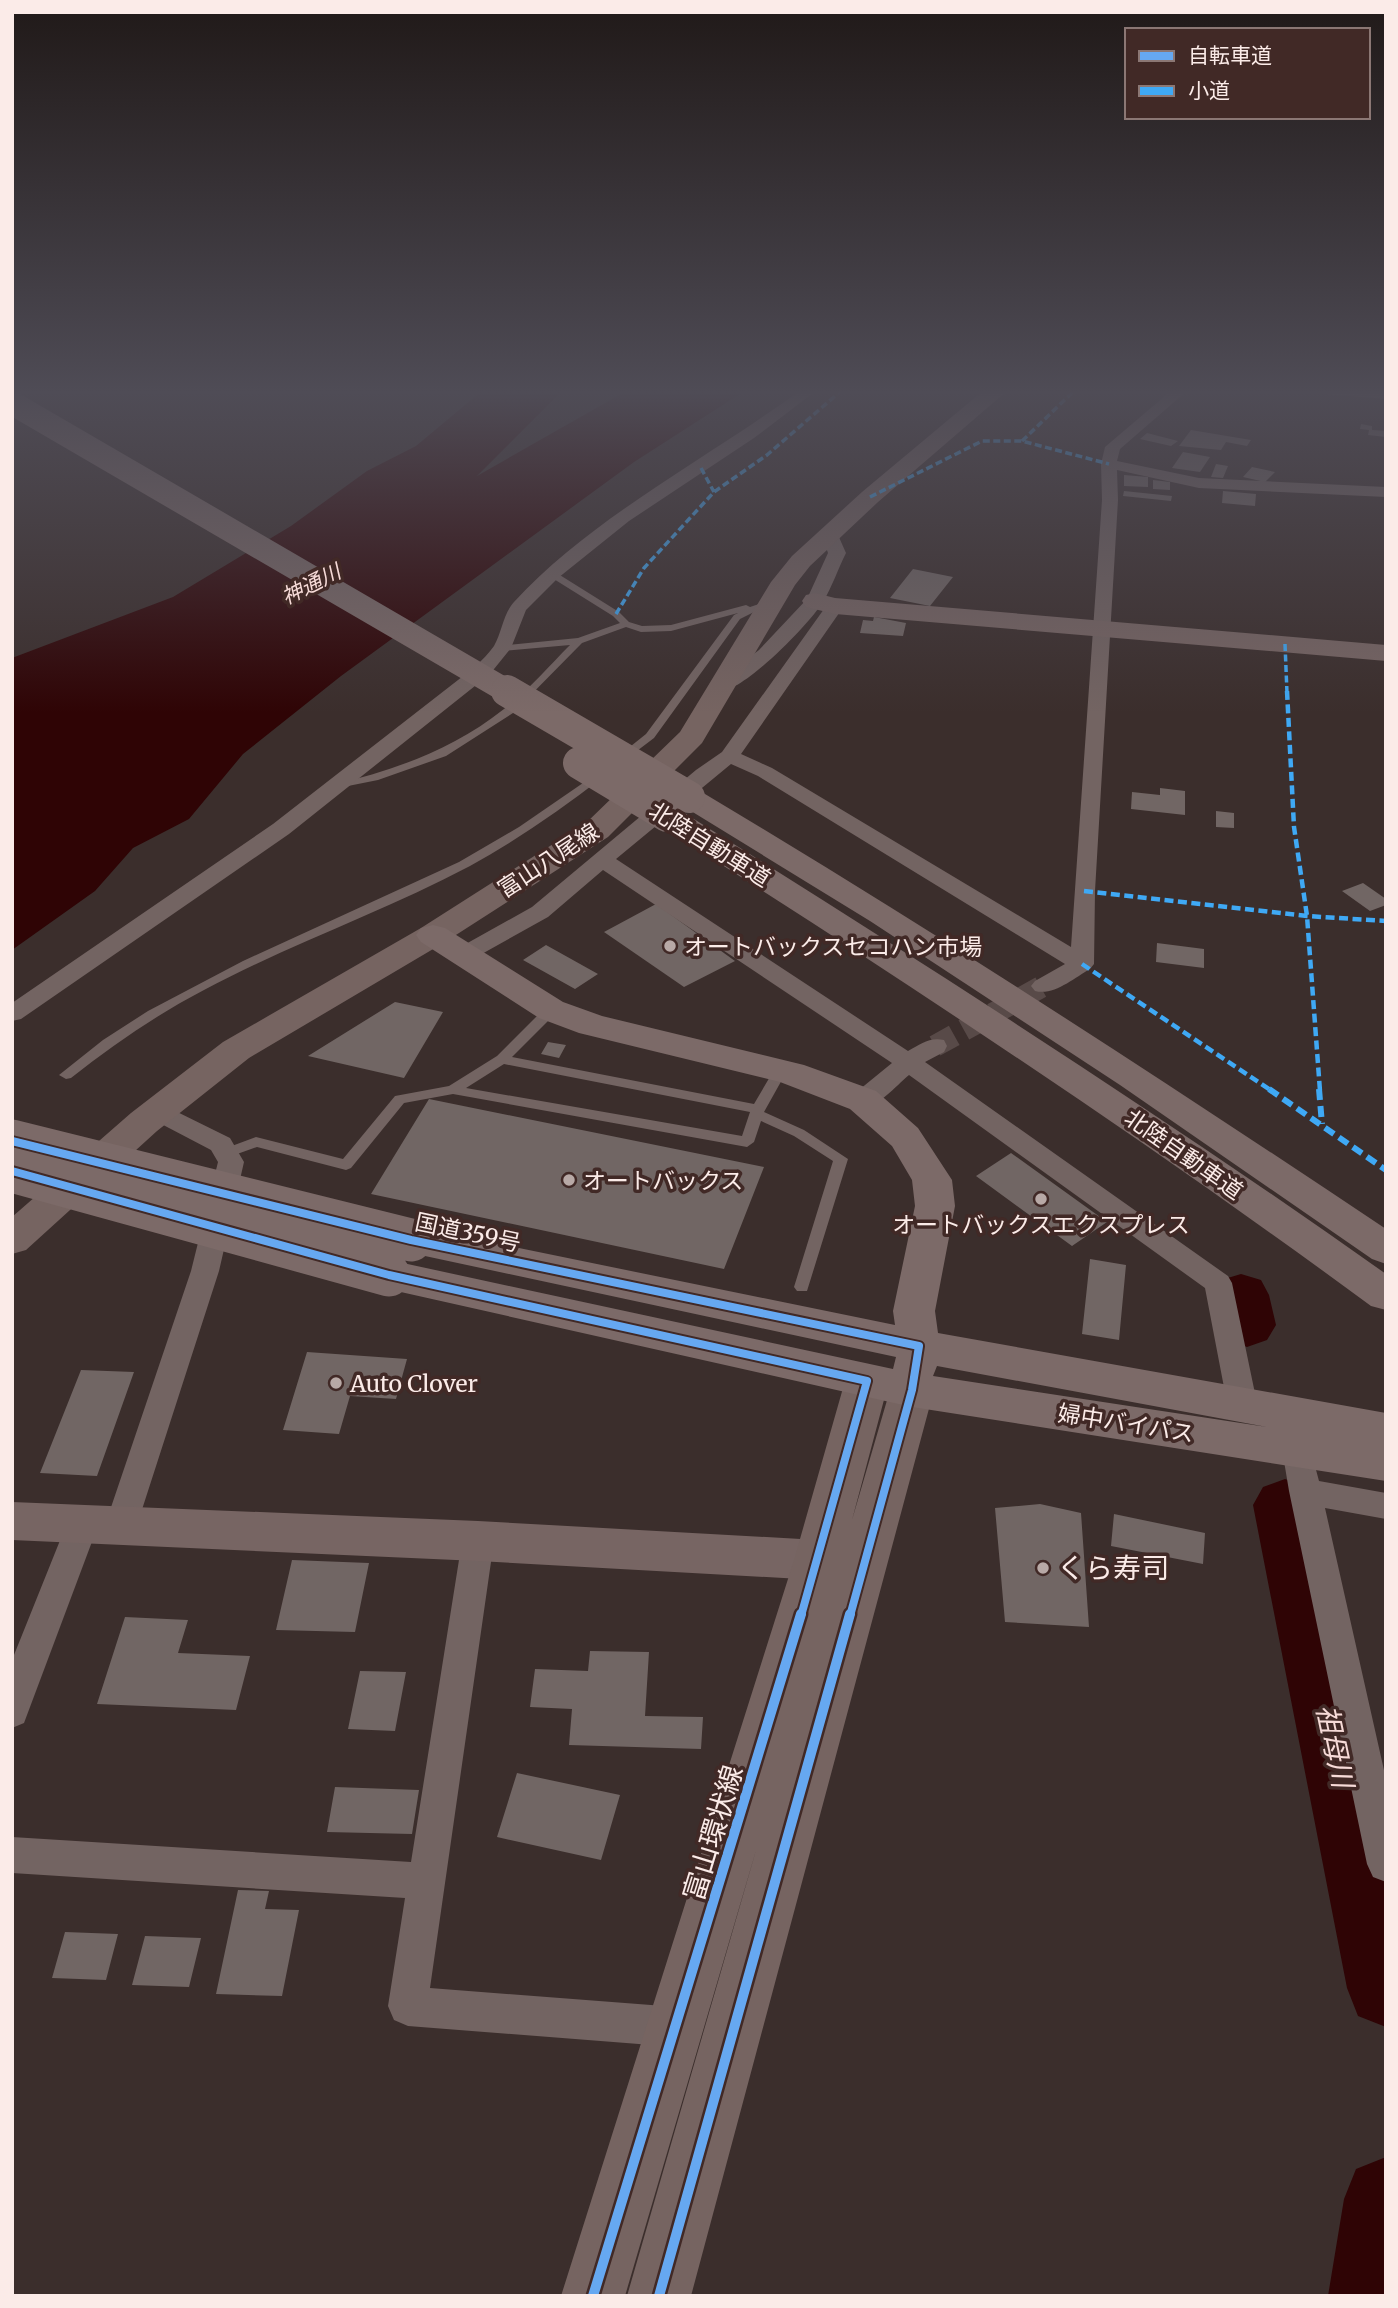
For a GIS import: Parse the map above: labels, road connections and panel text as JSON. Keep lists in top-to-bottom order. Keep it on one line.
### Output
{"streets":{"highway":["北陸自動車道","国道359号","婦中バイパス"],"main road":["富山八尾線","富山環状線"]},"crossings":[["国道359号","婦中バイパス"],["国道359号","富山環状線"],["婦中バイパス","富山環状線"]],"water":["神通川","祖母川"],"places":["オートバックスセコハン市場","オートバックス","オートバックスエクスプレス","Auto Clover","くら寿司"],"legend":["自転車道","小道"]}
